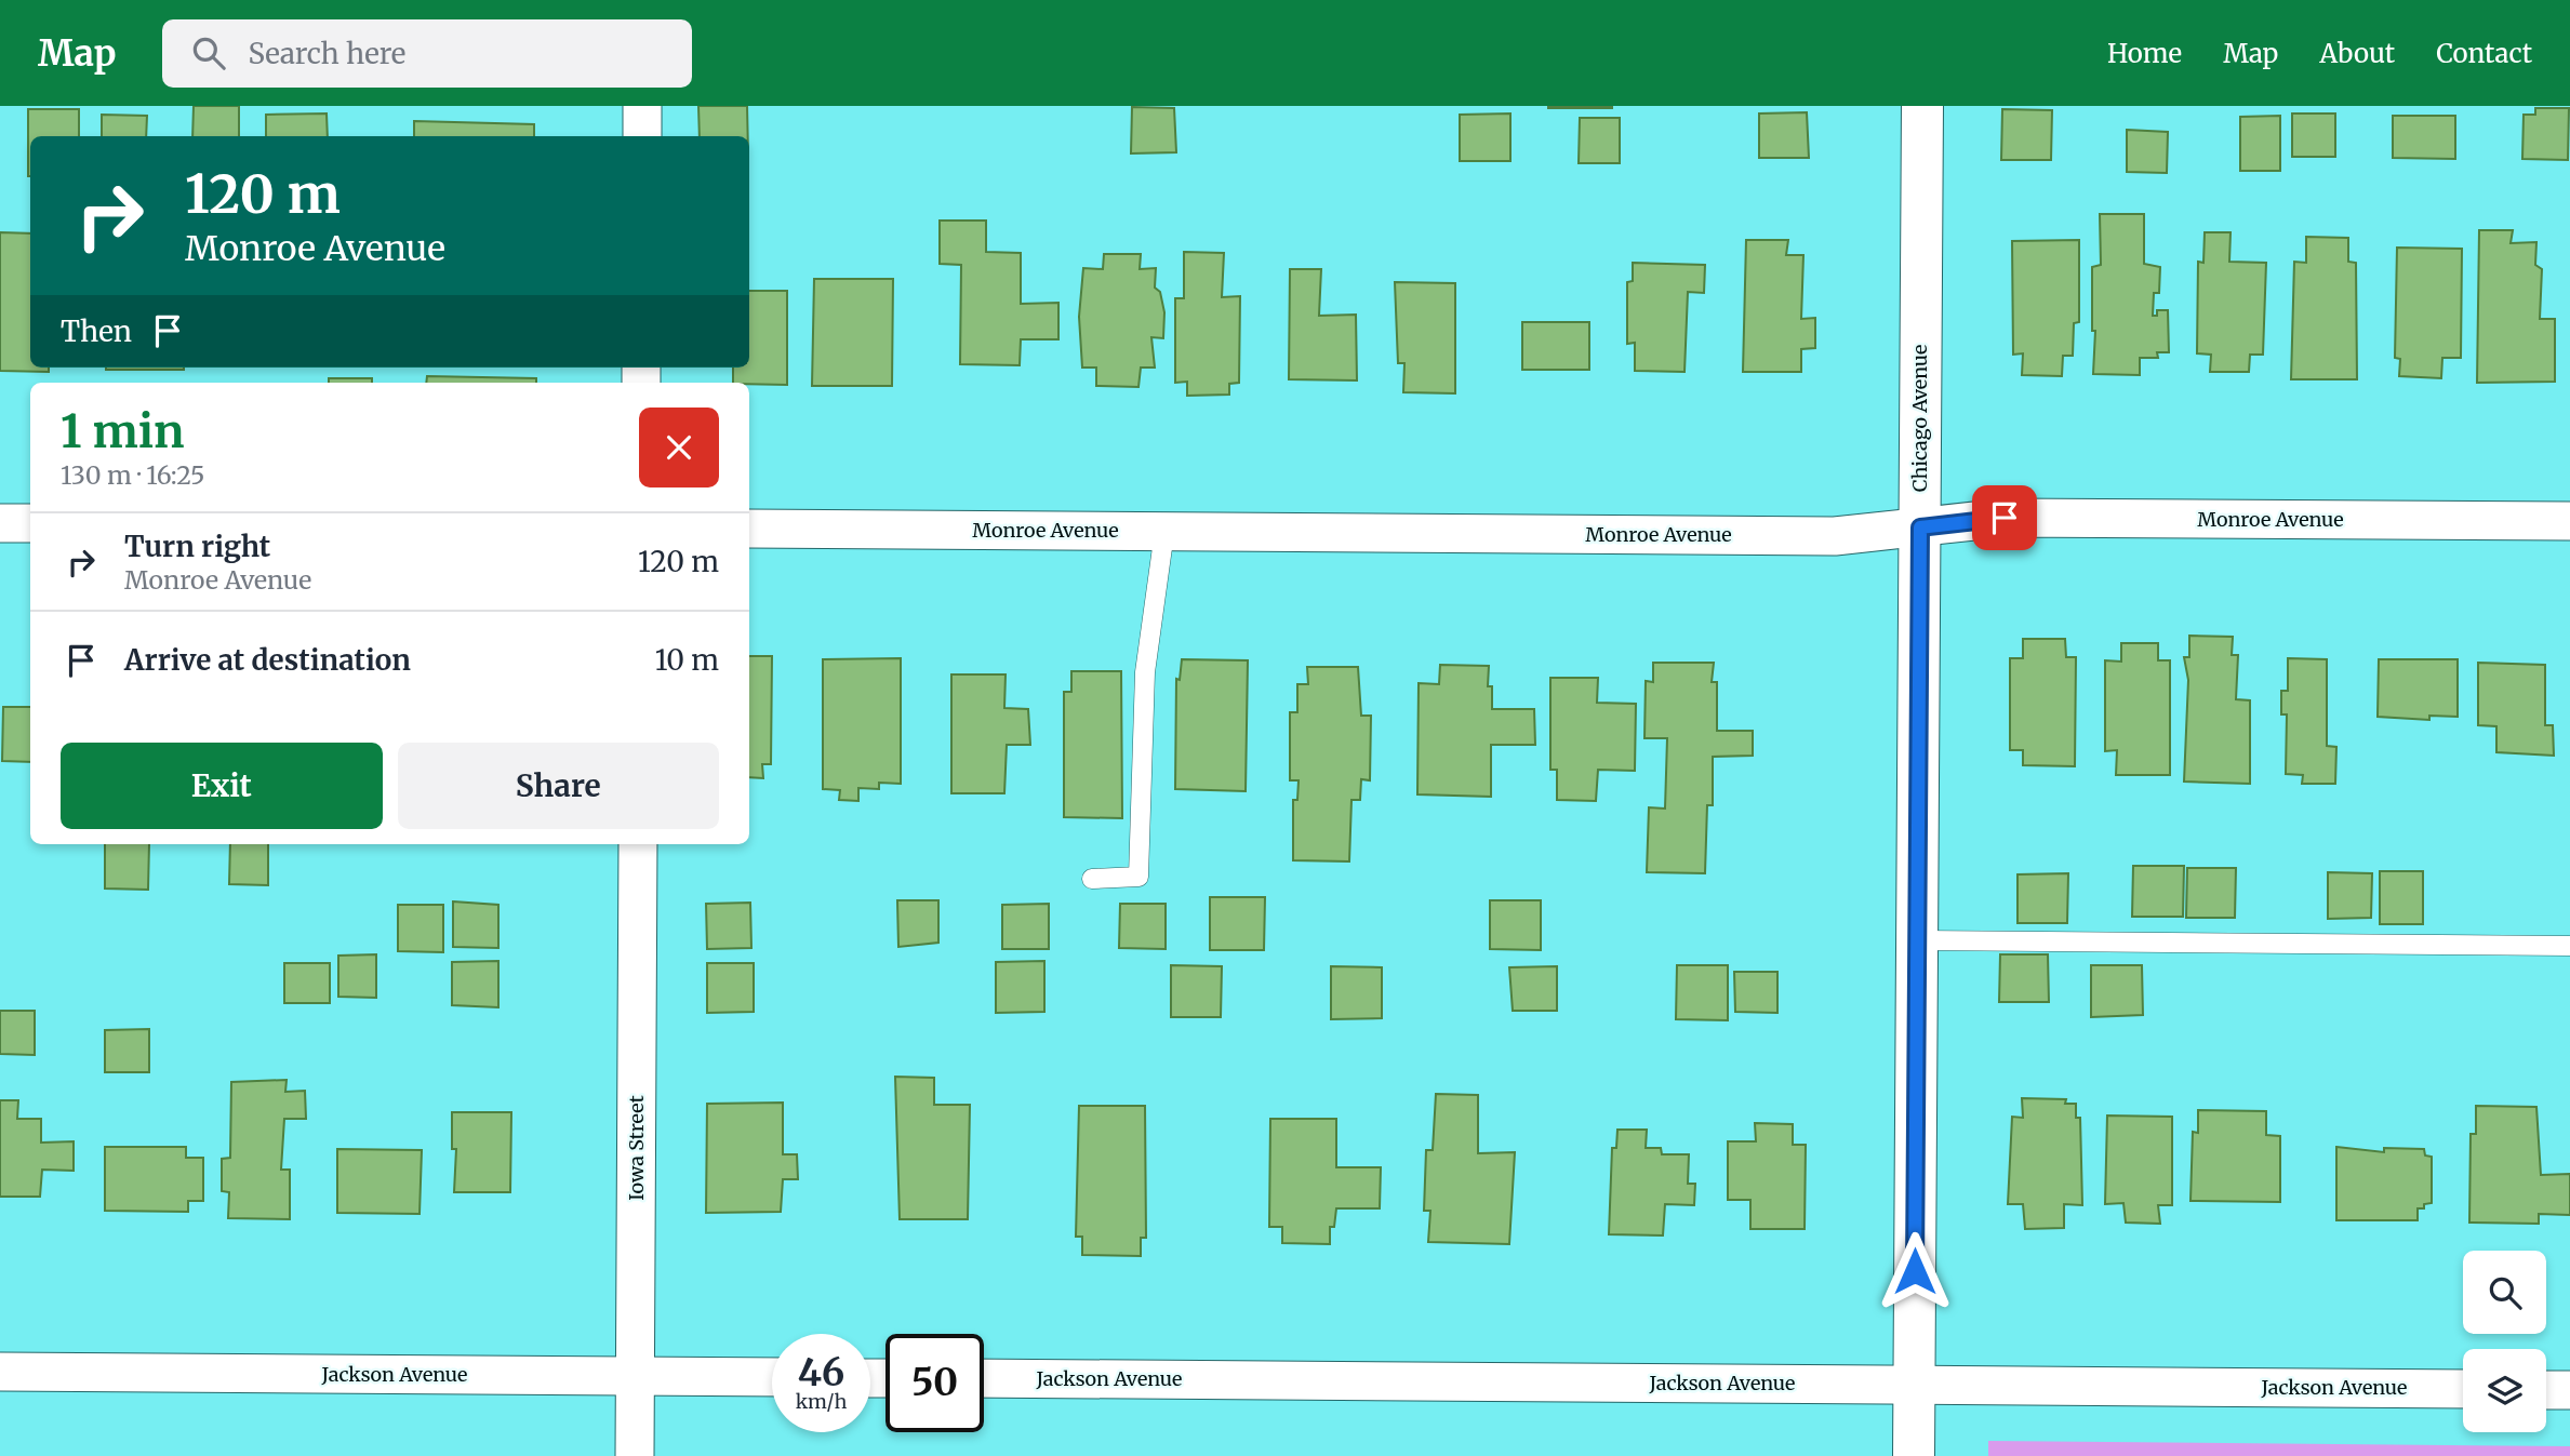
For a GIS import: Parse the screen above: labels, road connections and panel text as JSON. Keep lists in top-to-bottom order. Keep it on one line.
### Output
{"streets":{"main road":["Chicago Avenue"],"street":["Monroe Avenue","Iowa Street","Jackson Avenue"]},"crossings":[["Chicago Avenue","Monroe Avenue"],["Chicago Avenue","Jackson Avenue"],["Iowa Street","Jackson Avenue"]],"page":{"header":"Map","search":"Search here","nav":["Home","Map","About","Contact"],"turn":["120 m","Monroe Avenue"],"then":"Then","heading":["1 min","130 m · 16:25"],"list":[{"name":"Turn right","note":"Monroe Avenue","value":"120 m"},{"name":"Arrive at destination","value":"10 m"}],"buttons":["Exit","Share"],"speed":"46 km/h","limit":"50"}}
